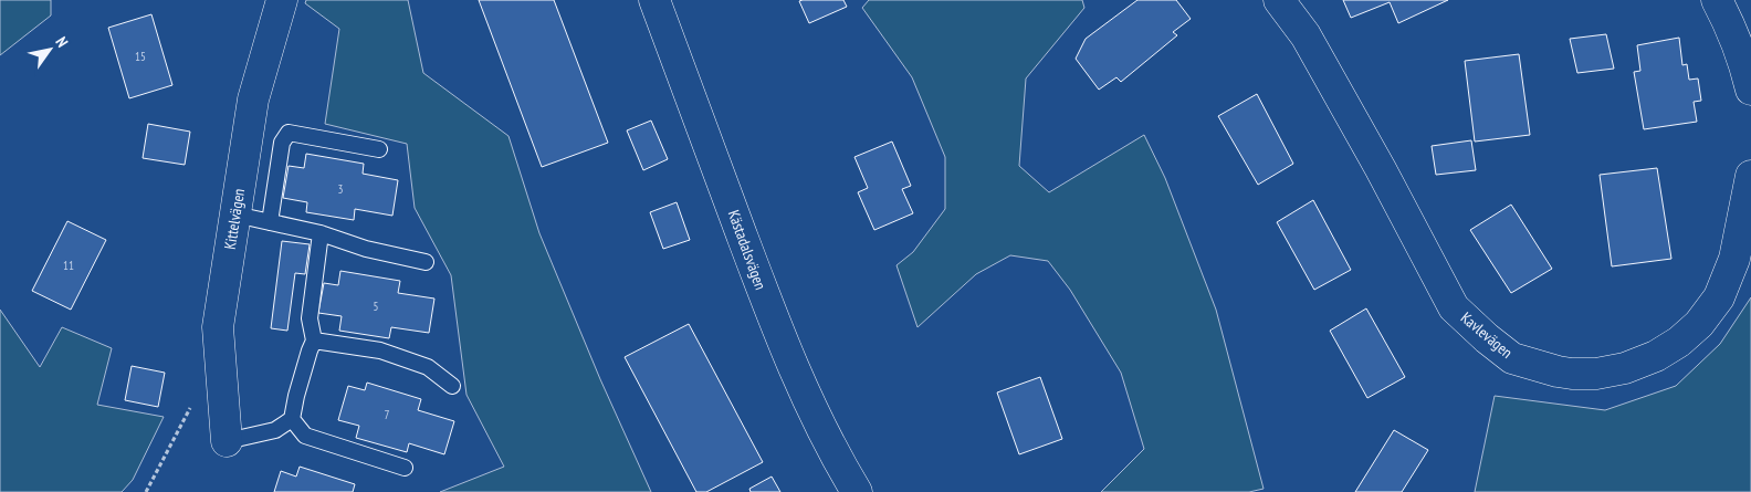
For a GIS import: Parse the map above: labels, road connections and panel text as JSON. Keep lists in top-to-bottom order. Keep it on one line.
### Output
{"streets":{"street":["Kittelvägen","Kästadalsvägen","Kavlevägen"]},"house_numbers":["15","3","11","5","7"],"north":"top right"}
